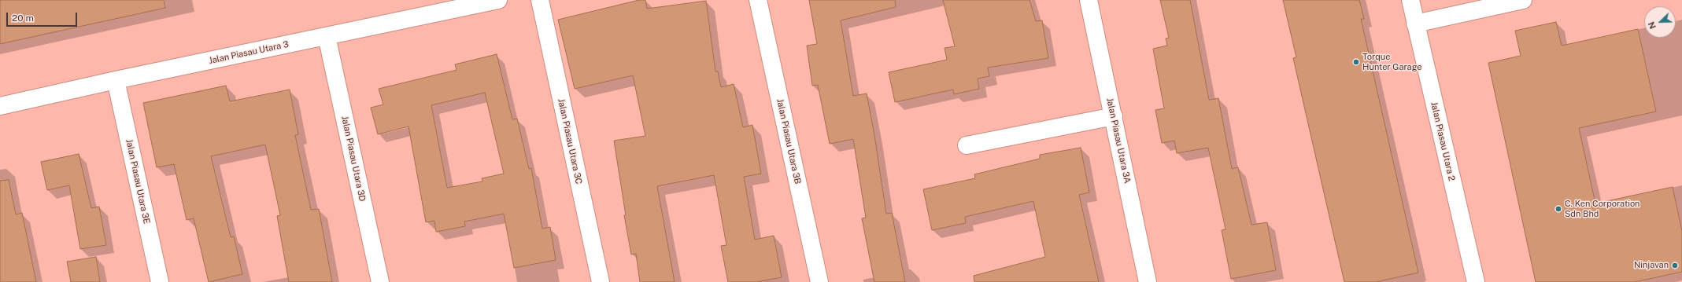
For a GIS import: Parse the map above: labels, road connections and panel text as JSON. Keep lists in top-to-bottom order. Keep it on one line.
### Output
{"streets":{"street":["Jalan Piasau Utara 3","Jalan Piasau Utara 3A","Jalan Piasau Utara 3C","Jalan Piasau Utara 3B","Jalan Piasau Utara 2","Jalan Piasau Utara 3D","Jalan Piasau Utara 3E"]},"crossings":[["Jalan Piasau Utara 3","Jalan Piasau Utara 3D"],["Jalan Piasau Utara 3","Jalan Piasau Utara 3E"]],"places":["Torque Hunter Garage","C. Ken Corporation Sdn Bhd","Ninjavan"],"scale_bar":"20 m","north":"bottom left"}
